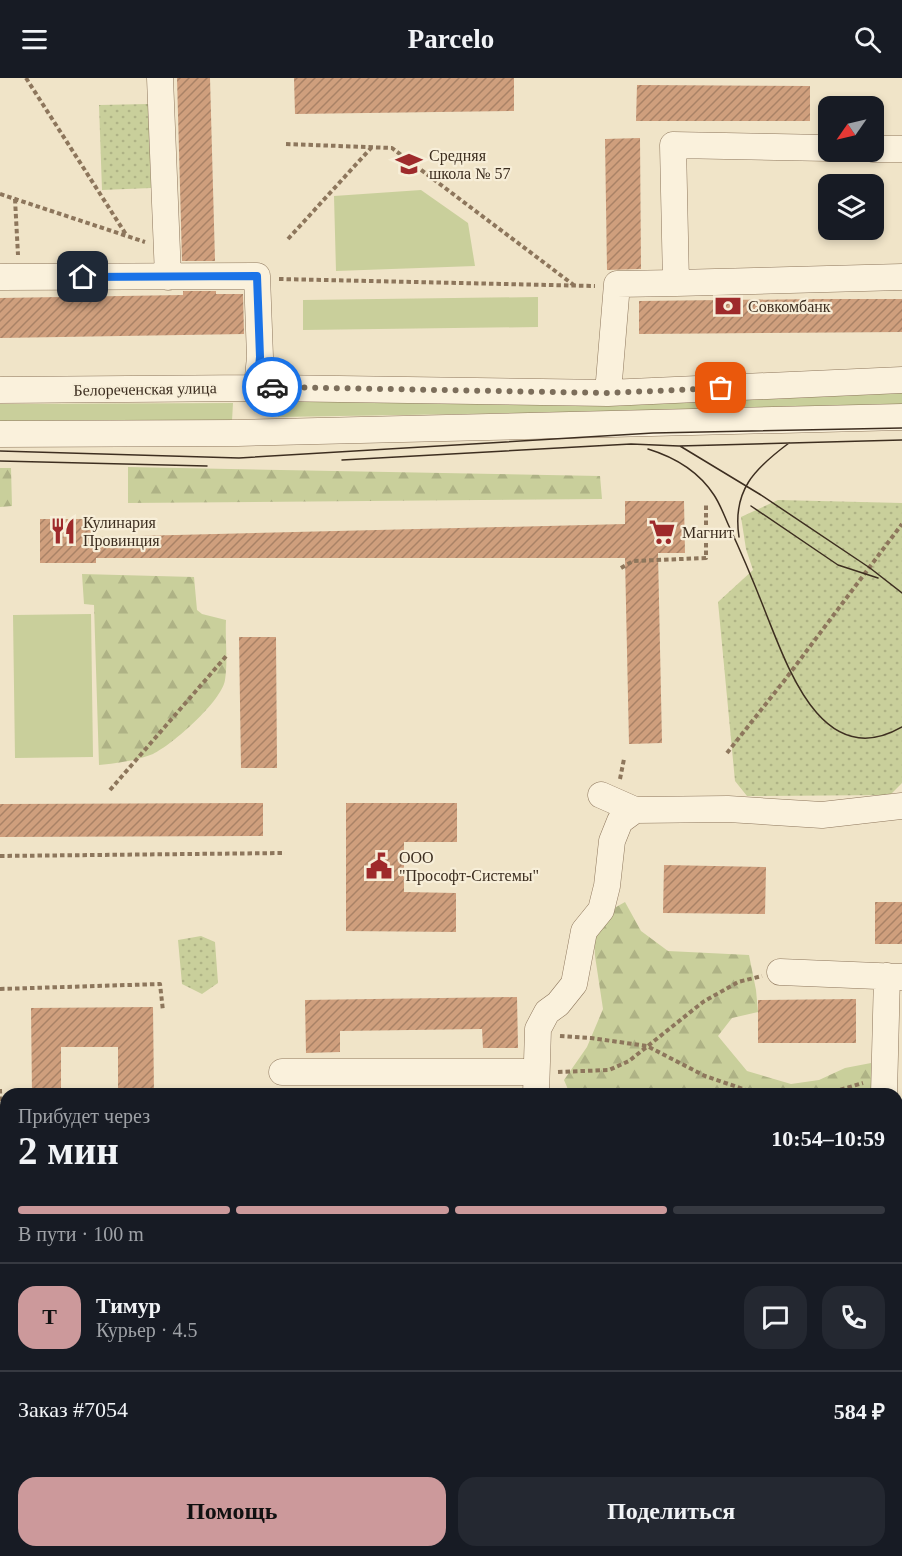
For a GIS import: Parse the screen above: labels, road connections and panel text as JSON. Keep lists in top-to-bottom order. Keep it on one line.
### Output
{"streets":{"street":["Белореченская улица"]},"places":{"school or university":["Средняя школа № 57"],"bank":["Совкомбанк"],"restaurant":["Кулинария Провинция"],"supermarket":["Магнит"],"public building":["ООО \"Прософт-Системы\""]},"north":"bottom left","page":{"header":"Parcelo","heading":["2 мин","Прибудет через","10:54–10:59"],"panel":["Тимур","Курьер · 4.5","Заказ #7054","584 ₽"],"bar":"В пути · 100 m","round":"Т","buttons":["Помощь","Поделиться"]}}
